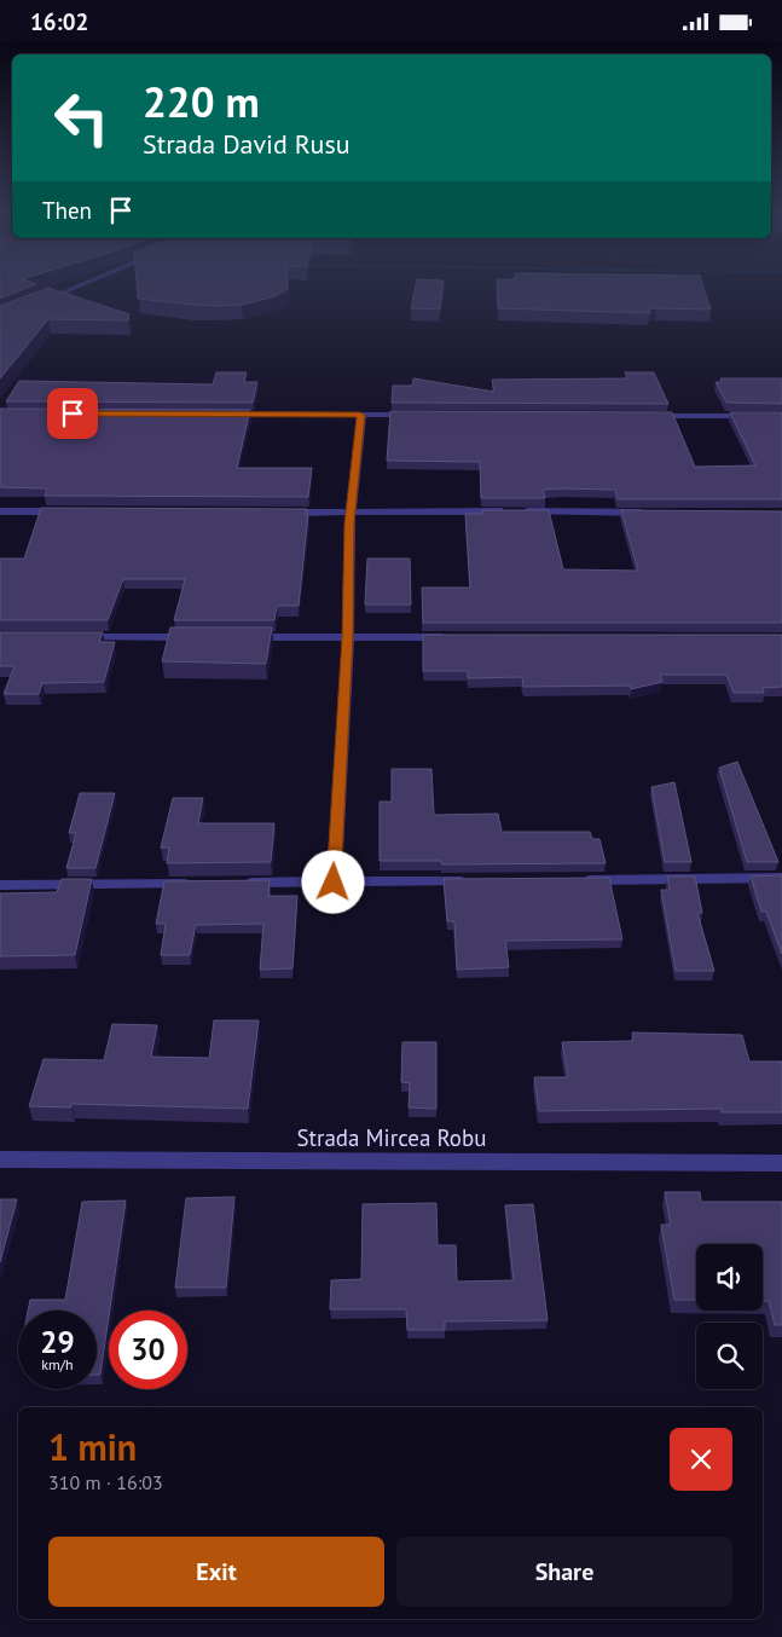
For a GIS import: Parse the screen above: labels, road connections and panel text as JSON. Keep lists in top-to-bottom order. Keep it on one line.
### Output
{"streets":{"street":["Strada Mircea Robu"]},"page":{"status":"16:02","turn":["220 m","Strada David Rusu"],"then":"Then","speed":"29 km/h","limit":"30","heading":["1 min","310 m · 16:03"],"buttons":["Exit","Share"]}}
